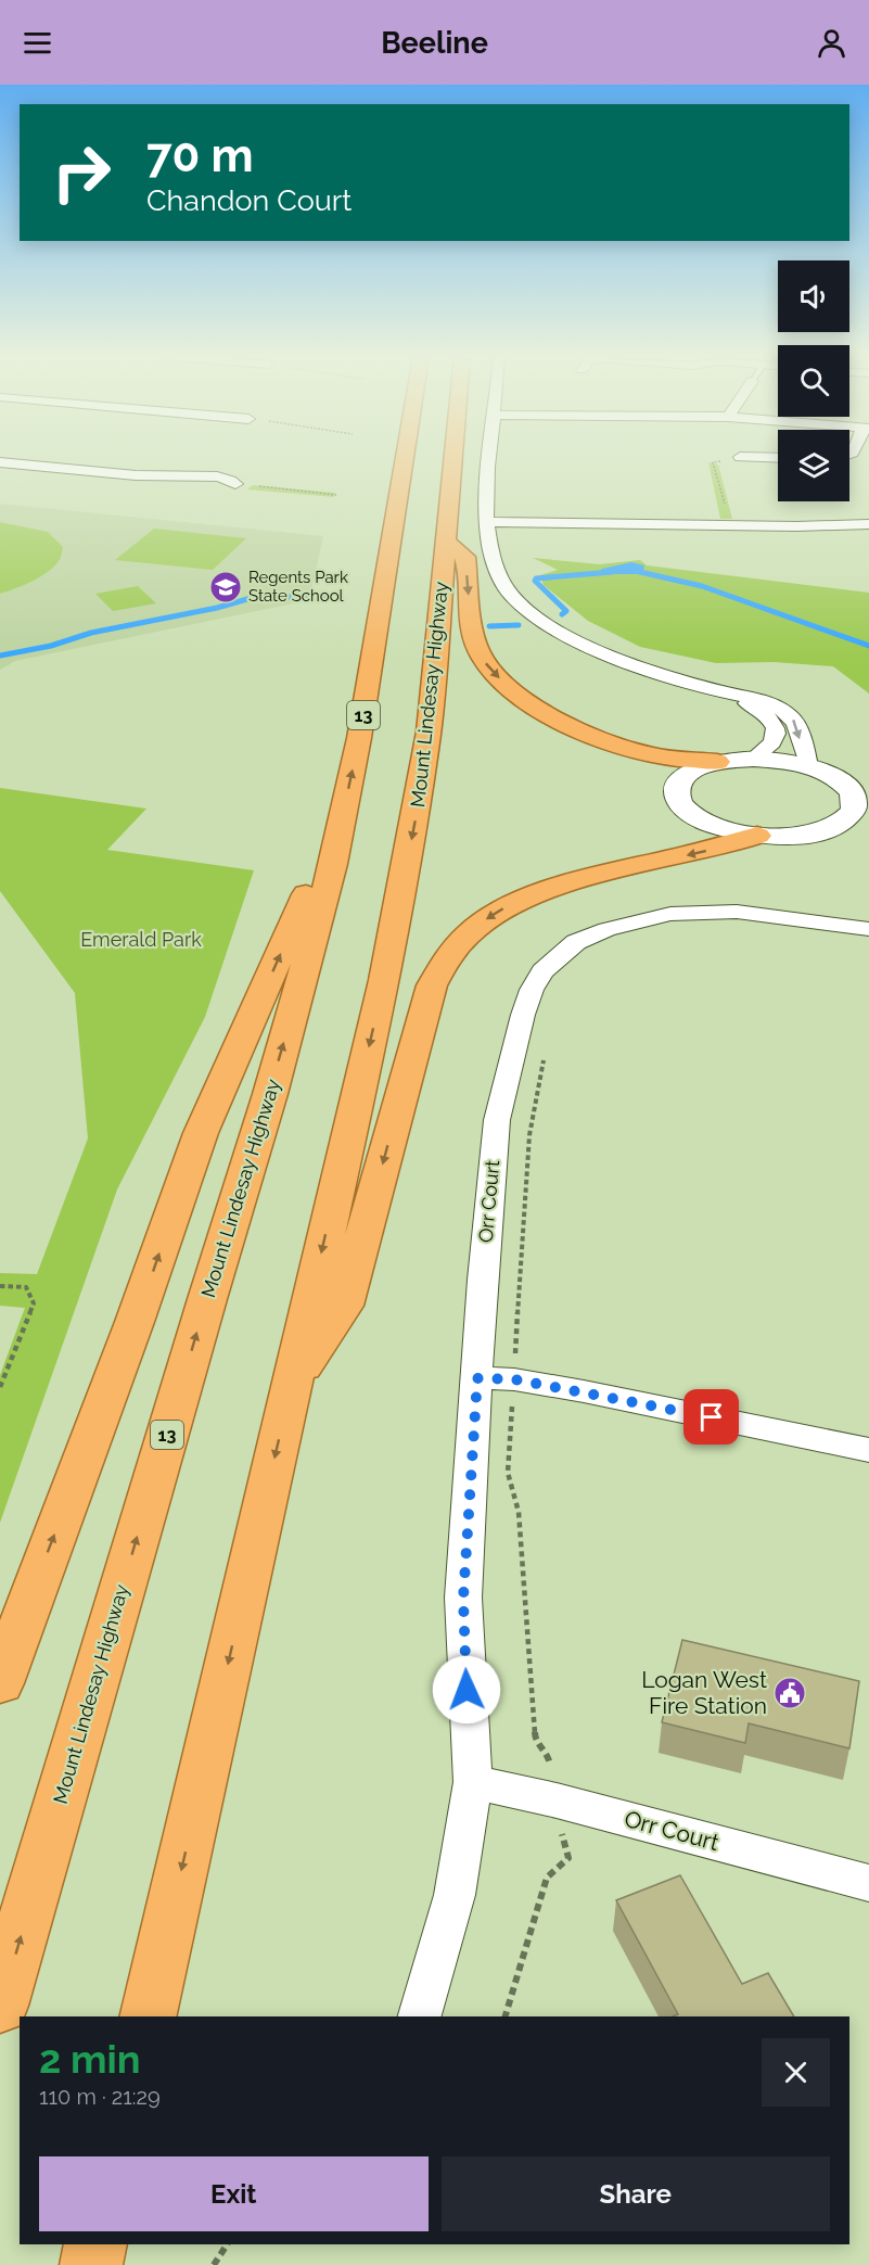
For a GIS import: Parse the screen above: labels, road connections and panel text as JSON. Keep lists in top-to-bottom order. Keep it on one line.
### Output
{"streets":{"highway":["Mount Lindesay Highway","13"],"street":["Orr Court"]},"parks":["Emerald Park"],"places":{"school or university":["Regents Park State School"],"public building":["Logan West Fire Station"]},"page":{"header":"Beeline","turn":["70 m","Chandon Court"],"heading":["2 min","110 m · 21:29"],"buttons":["Exit","Share"]}}
